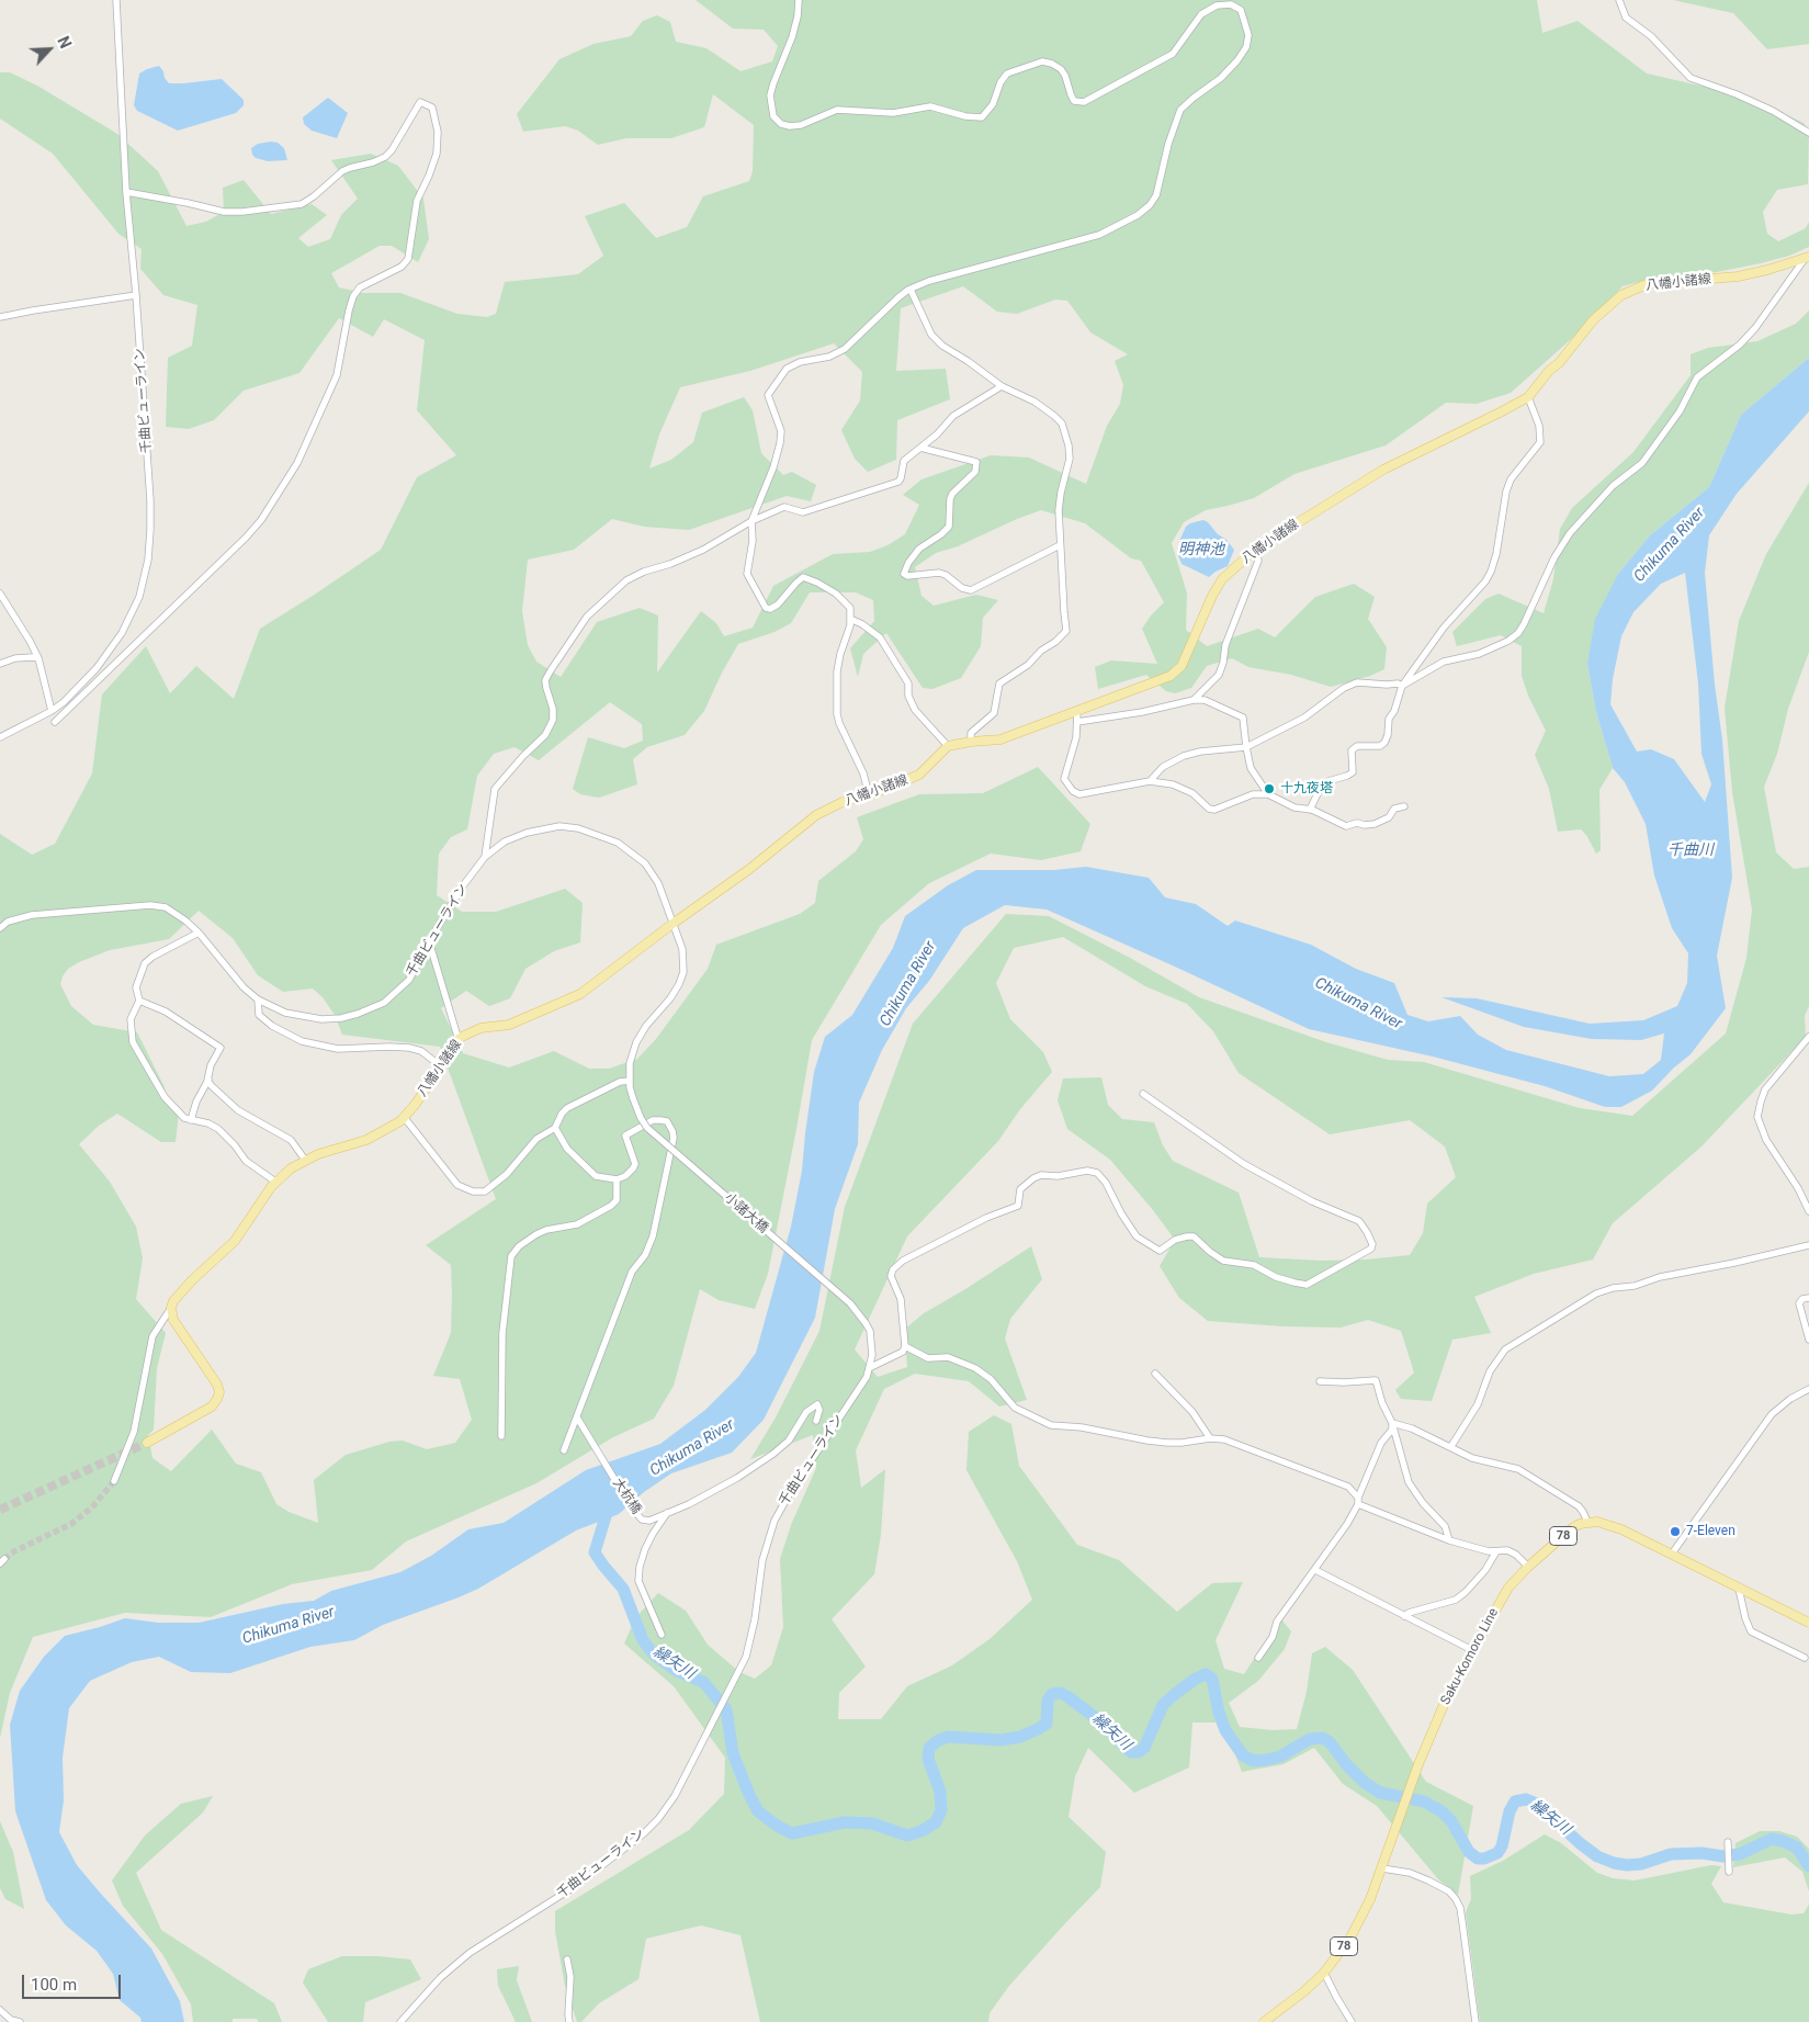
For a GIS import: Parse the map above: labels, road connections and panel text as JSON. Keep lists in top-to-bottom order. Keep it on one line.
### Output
{"streets":{"main road":["八幡小諸線","78","Saku-Komoro Line"],"street":["千曲ビューライン","小諸大橋","大杭橋"]},"crossings":[["八幡小諸線","千曲ビューライン"],["千曲ビューライン","小諸大橋"],["78","Saku-Komoro Line"]],"water":["Chikuma River","明神池","千曲川","繰矢川"],"places":["十九夜塔","7-Eleven"],"scale_bar":"100 m","north":"top right"}
